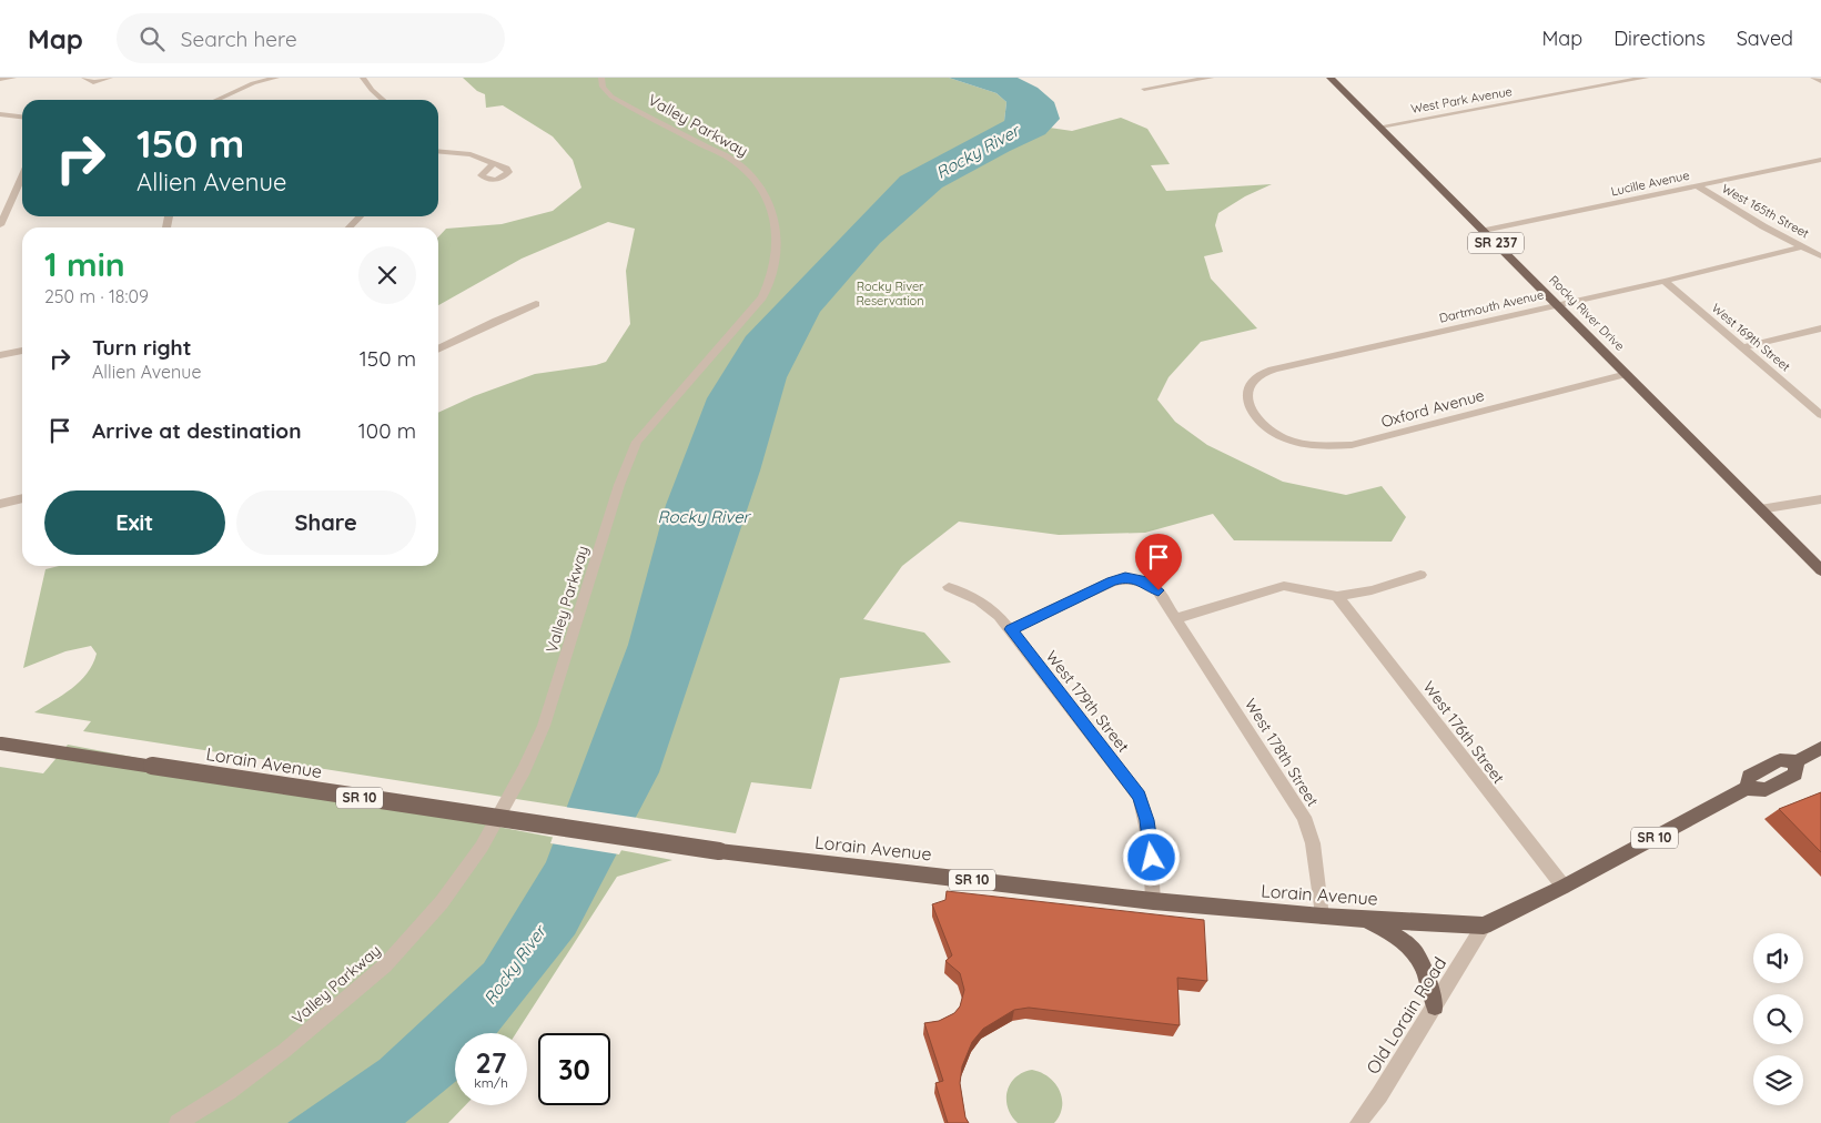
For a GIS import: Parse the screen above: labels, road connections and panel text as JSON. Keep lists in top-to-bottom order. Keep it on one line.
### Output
{"streets":{"main road":["SR 237","Rocky River Drive","Lorain Avenue","SR 10"],"street":["West Park Avenue","Valley Parkway","Lucille Avenue","West 165th Street","Dartmouth Avenue","West 169th Street","Oxford Avenue","West 179th Street","West 176th Street","West 178th Street","Old Lorain Road"]},"crossings":[["West Park Avenue","Rocky River Drive"],["Lucille Avenue","West 165th Street"],["Lucille Avenue","Rocky River Drive"],["West 165th Street","Dartmouth Avenue"],["Dartmouth Avenue","Rocky River Drive"],["Dartmouth Avenue","West 169th Street"],["Dartmouth Avenue","Oxford Avenue"],["Rocky River Drive","Oxford Avenue"],["West 179th Street","West 178th Street"],["West 179th Street","Lorain Avenue"],["West 176th Street","Lorain Avenue"],["West 178th Street","Lorain Avenue"],["Lorain Avenue","Old Lorain Road"]],"water":["Rocky River"],"parks":["Rocky River Reservation"],"page":{"header":"Map","search":"Search here","nav":["Map","Directions","Saved"],"turn":["150 m","Allien Avenue"],"heading":["1 min","250 m · 18:09"],"list":[{"name":"Turn right","note":"Allien Avenue","value":"150 m"},{"name":"Arrive at destination","value":"100 m"}],"buttons":["Exit","Share"],"speed":"27 km/h","limit":"30"}}
